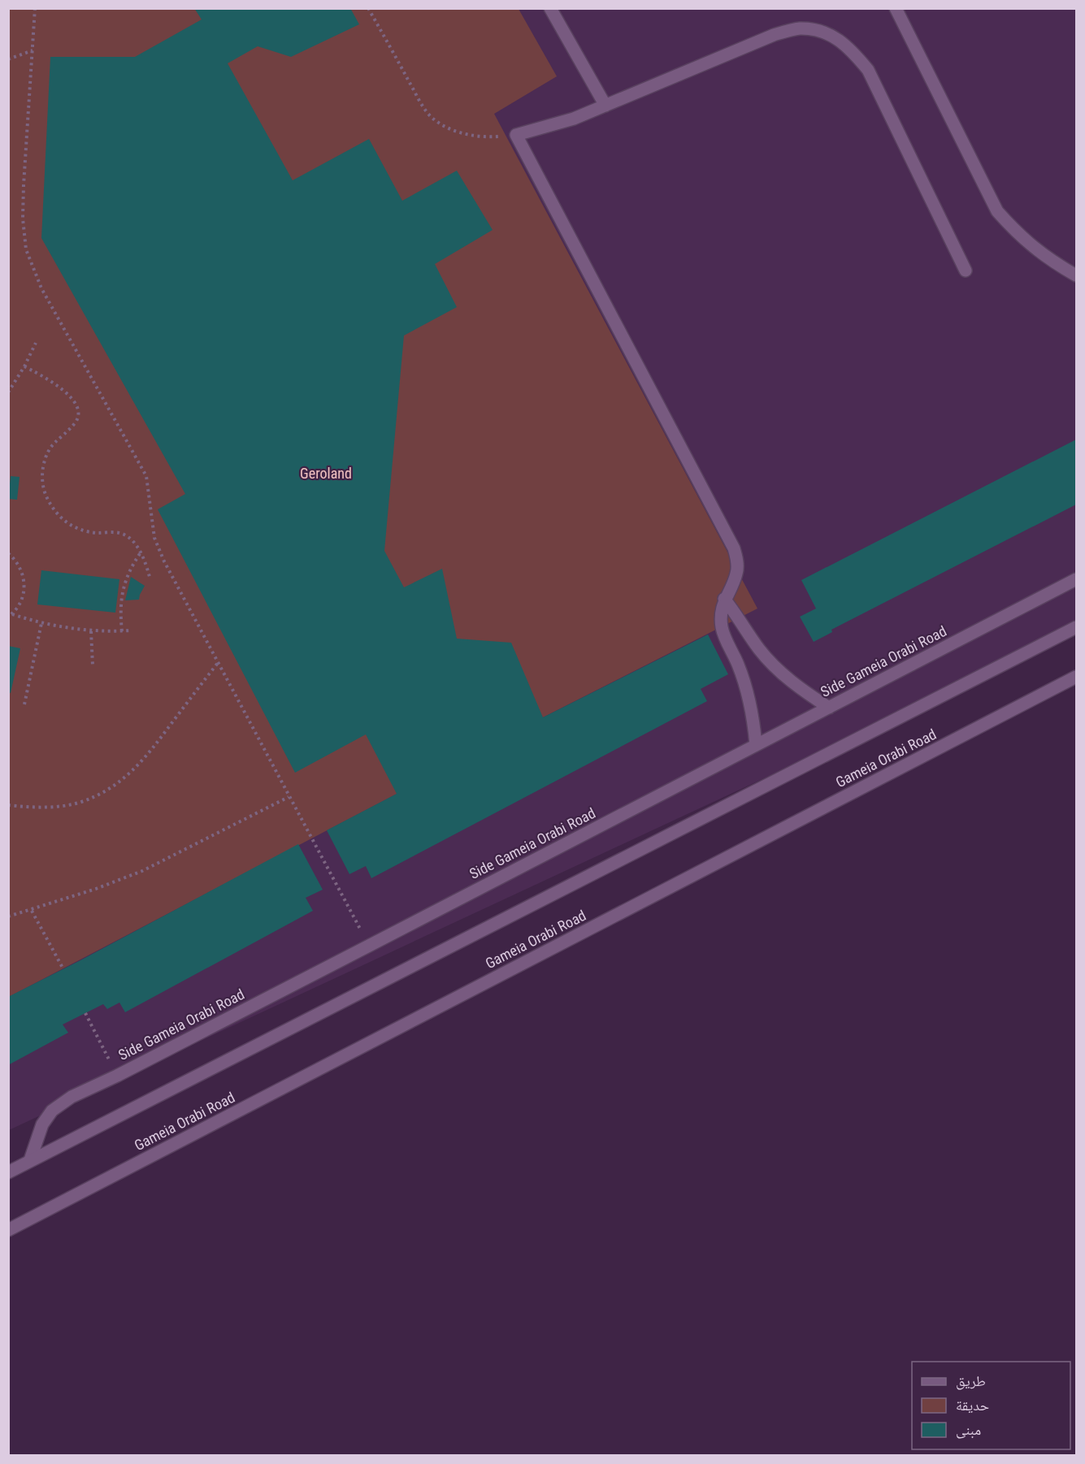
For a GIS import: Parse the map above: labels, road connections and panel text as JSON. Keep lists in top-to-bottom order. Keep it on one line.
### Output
{"streets":{"street":["Side Gameia Orabi Road","Gameia Orabi Road"]},"crossings":[["Side Gameia Orabi Road","Gameia Orabi Road"]],"parks":["Geroland"],"legend":["طريق","حديقة","مبنى"]}
